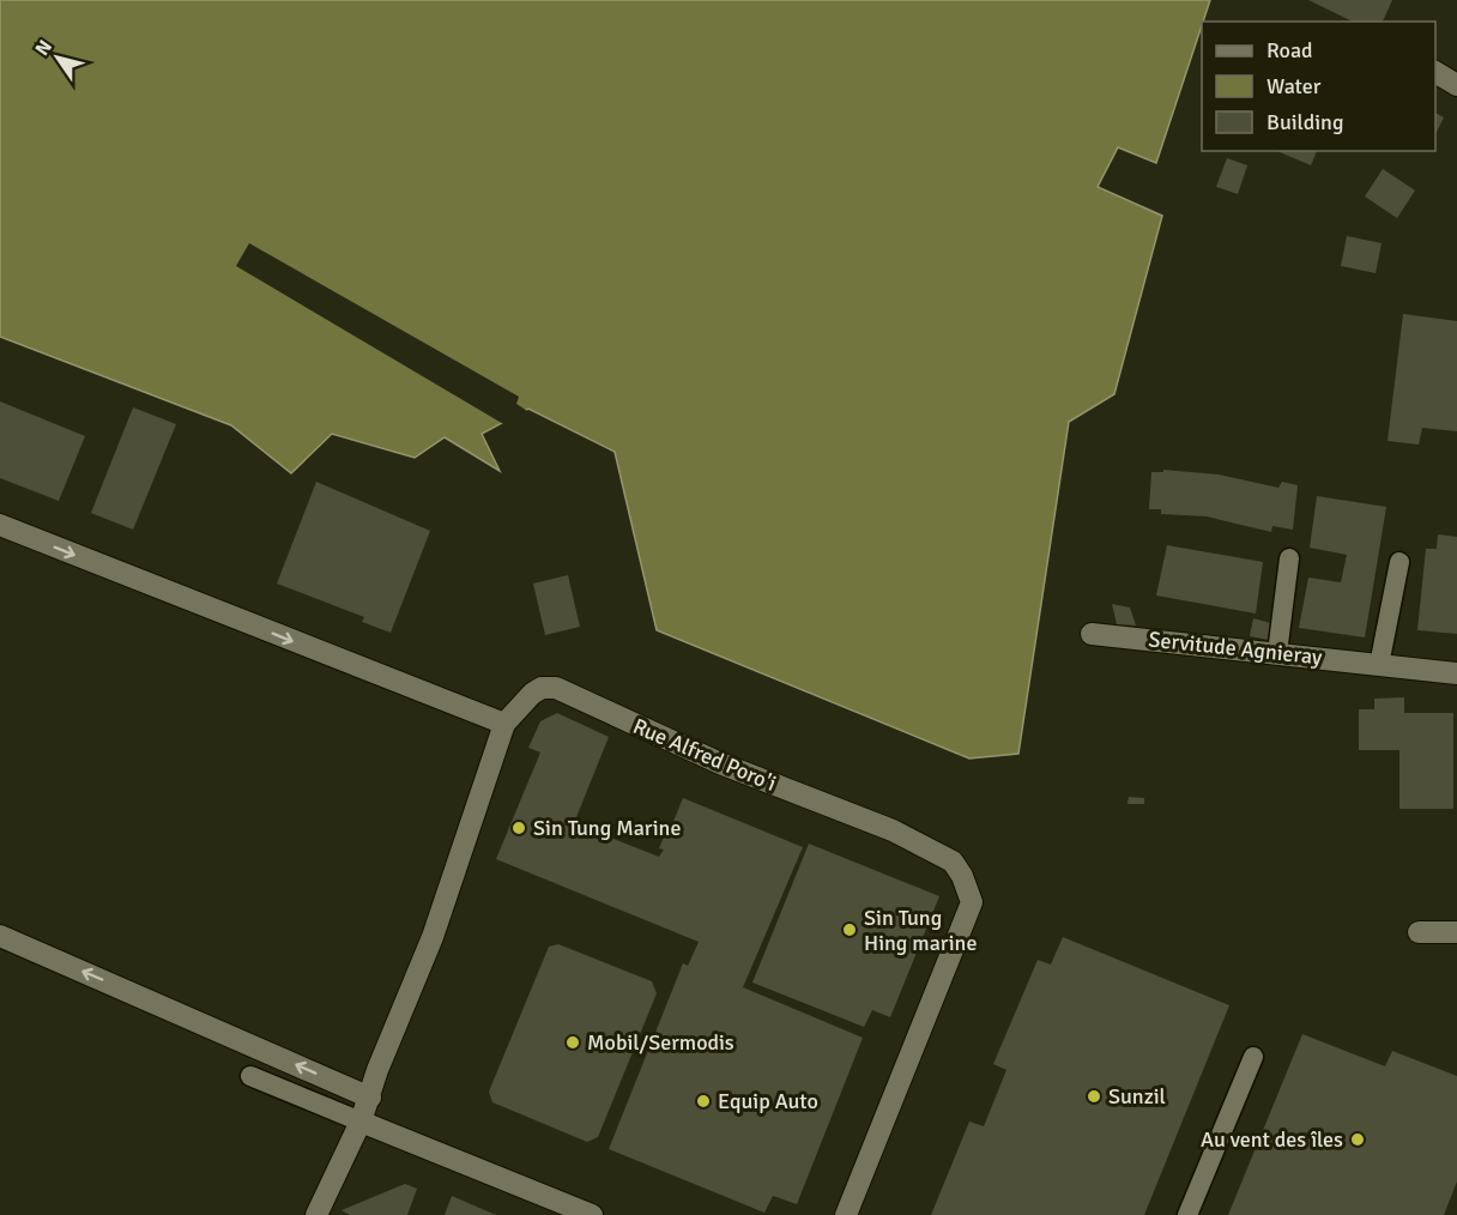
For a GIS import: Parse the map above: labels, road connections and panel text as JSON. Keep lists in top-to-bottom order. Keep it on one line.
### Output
{"streets":{"street":["Servitude Agnieray","Rue Alfred Poro'i"]},"places":["Sin Tung Marine","Sin Tung Hing marine","Mobil/Sermodis","Sunzil","Equip Auto","Au vent des îles"],"legend":["Road","Water","Building"],"north":"top left"}
